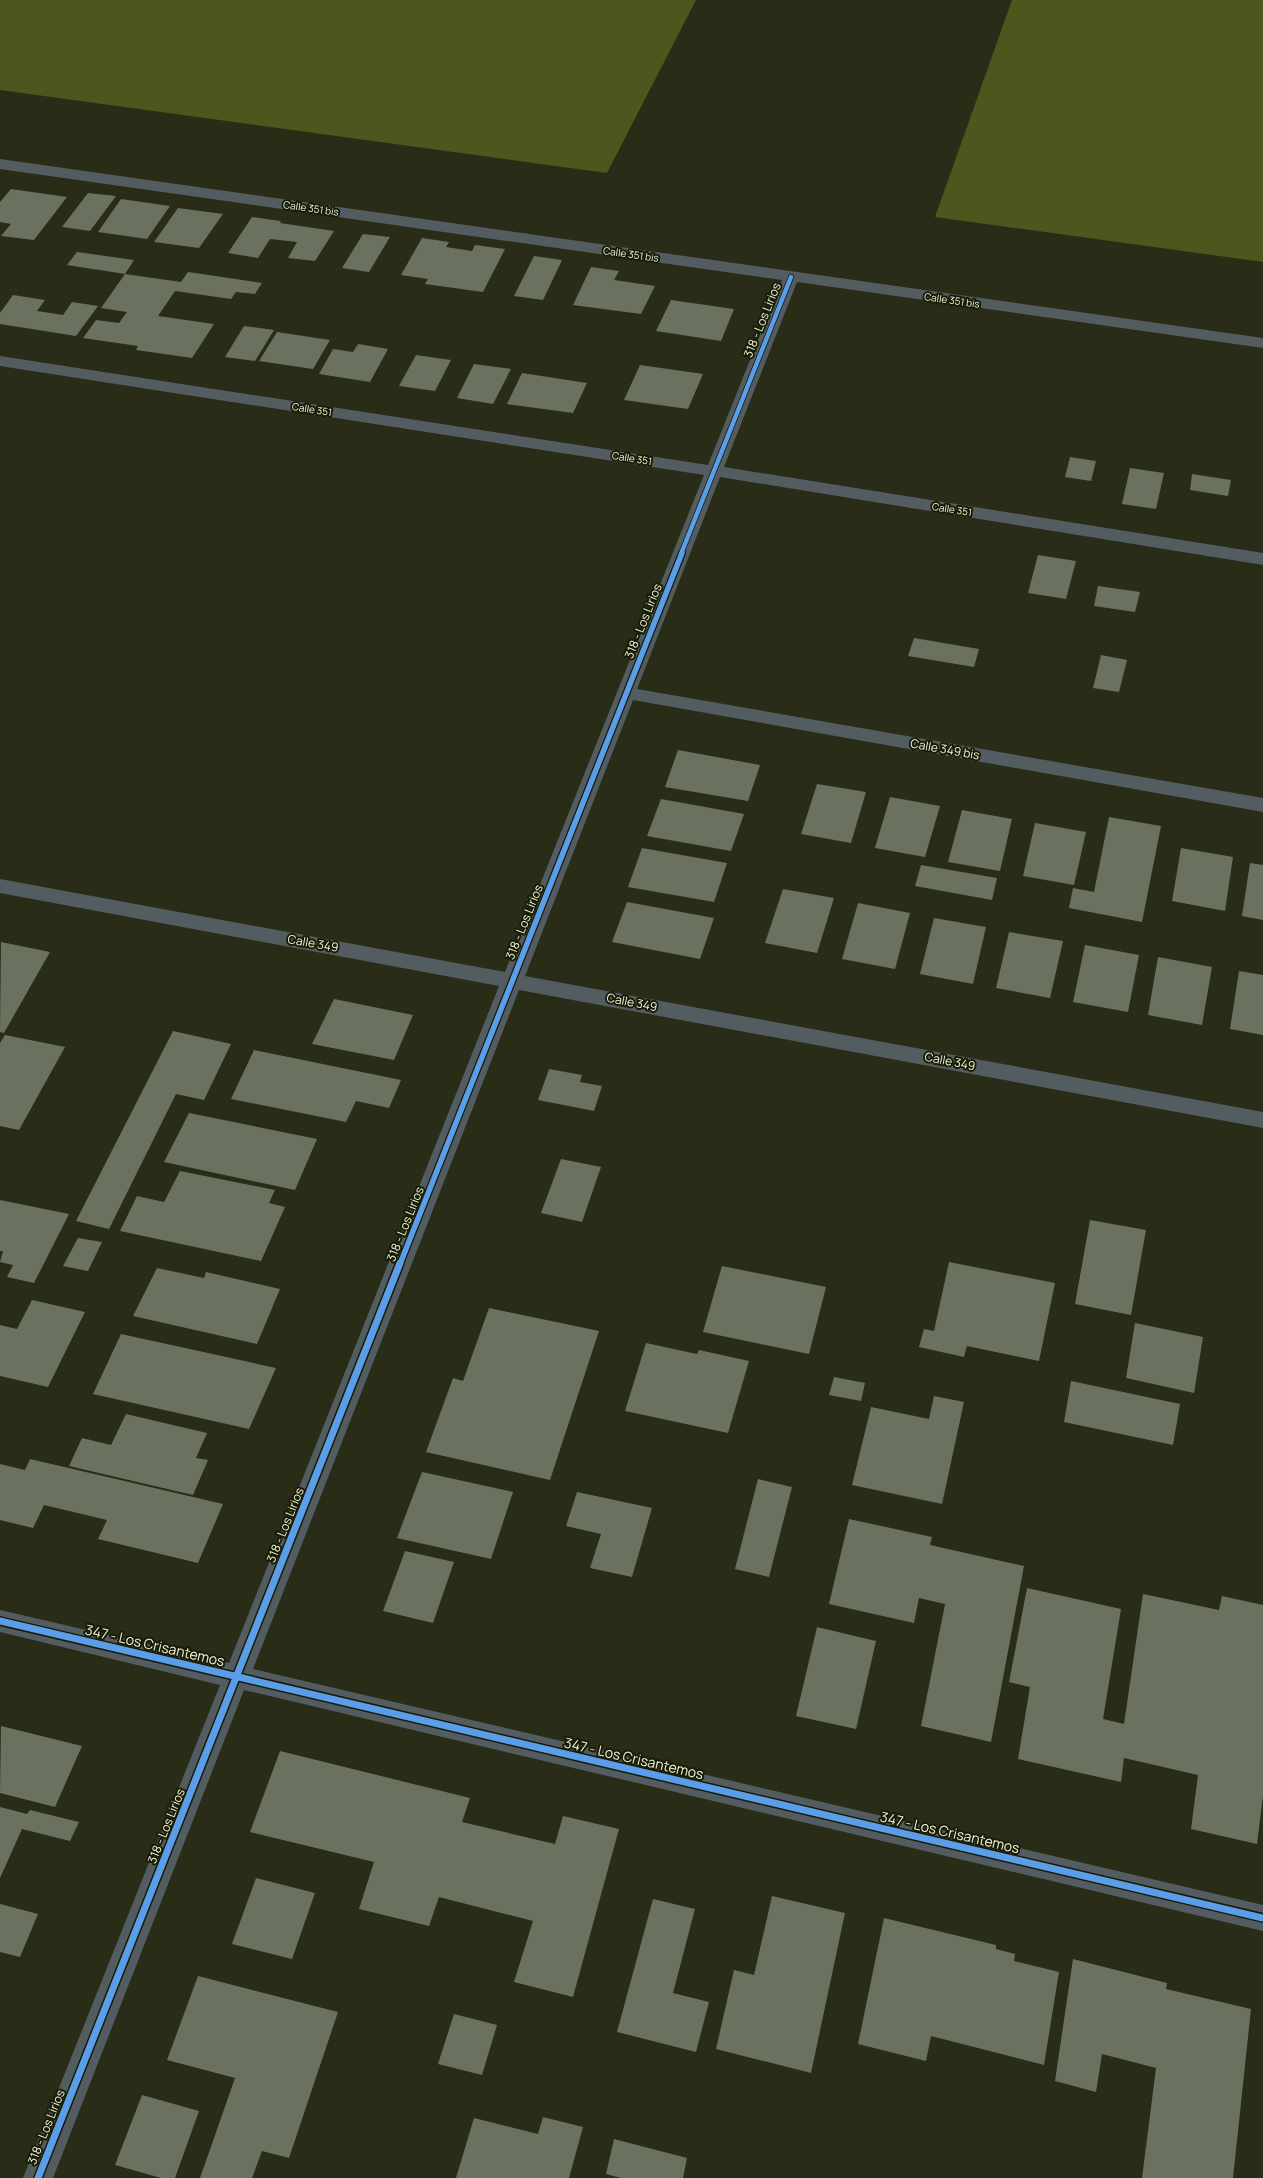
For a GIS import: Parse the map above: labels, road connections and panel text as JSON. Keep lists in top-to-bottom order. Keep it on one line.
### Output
{"streets":{"street":["Calle 351 bis","318 - Los Lirios","Calle 351","Calle 349 bis","Calle 349","347 - Los Crisantemos"]},"crossings":[["Calle 351 bis","318 - Los Lirios"],["318 - Los Lirios","Calle 351"],["318 - Los Lirios","Calle 349 bis"],["318 - Los Lirios","Calle 349"],["318 - Los Lirios","347 - Los Crisantemos"]]}
